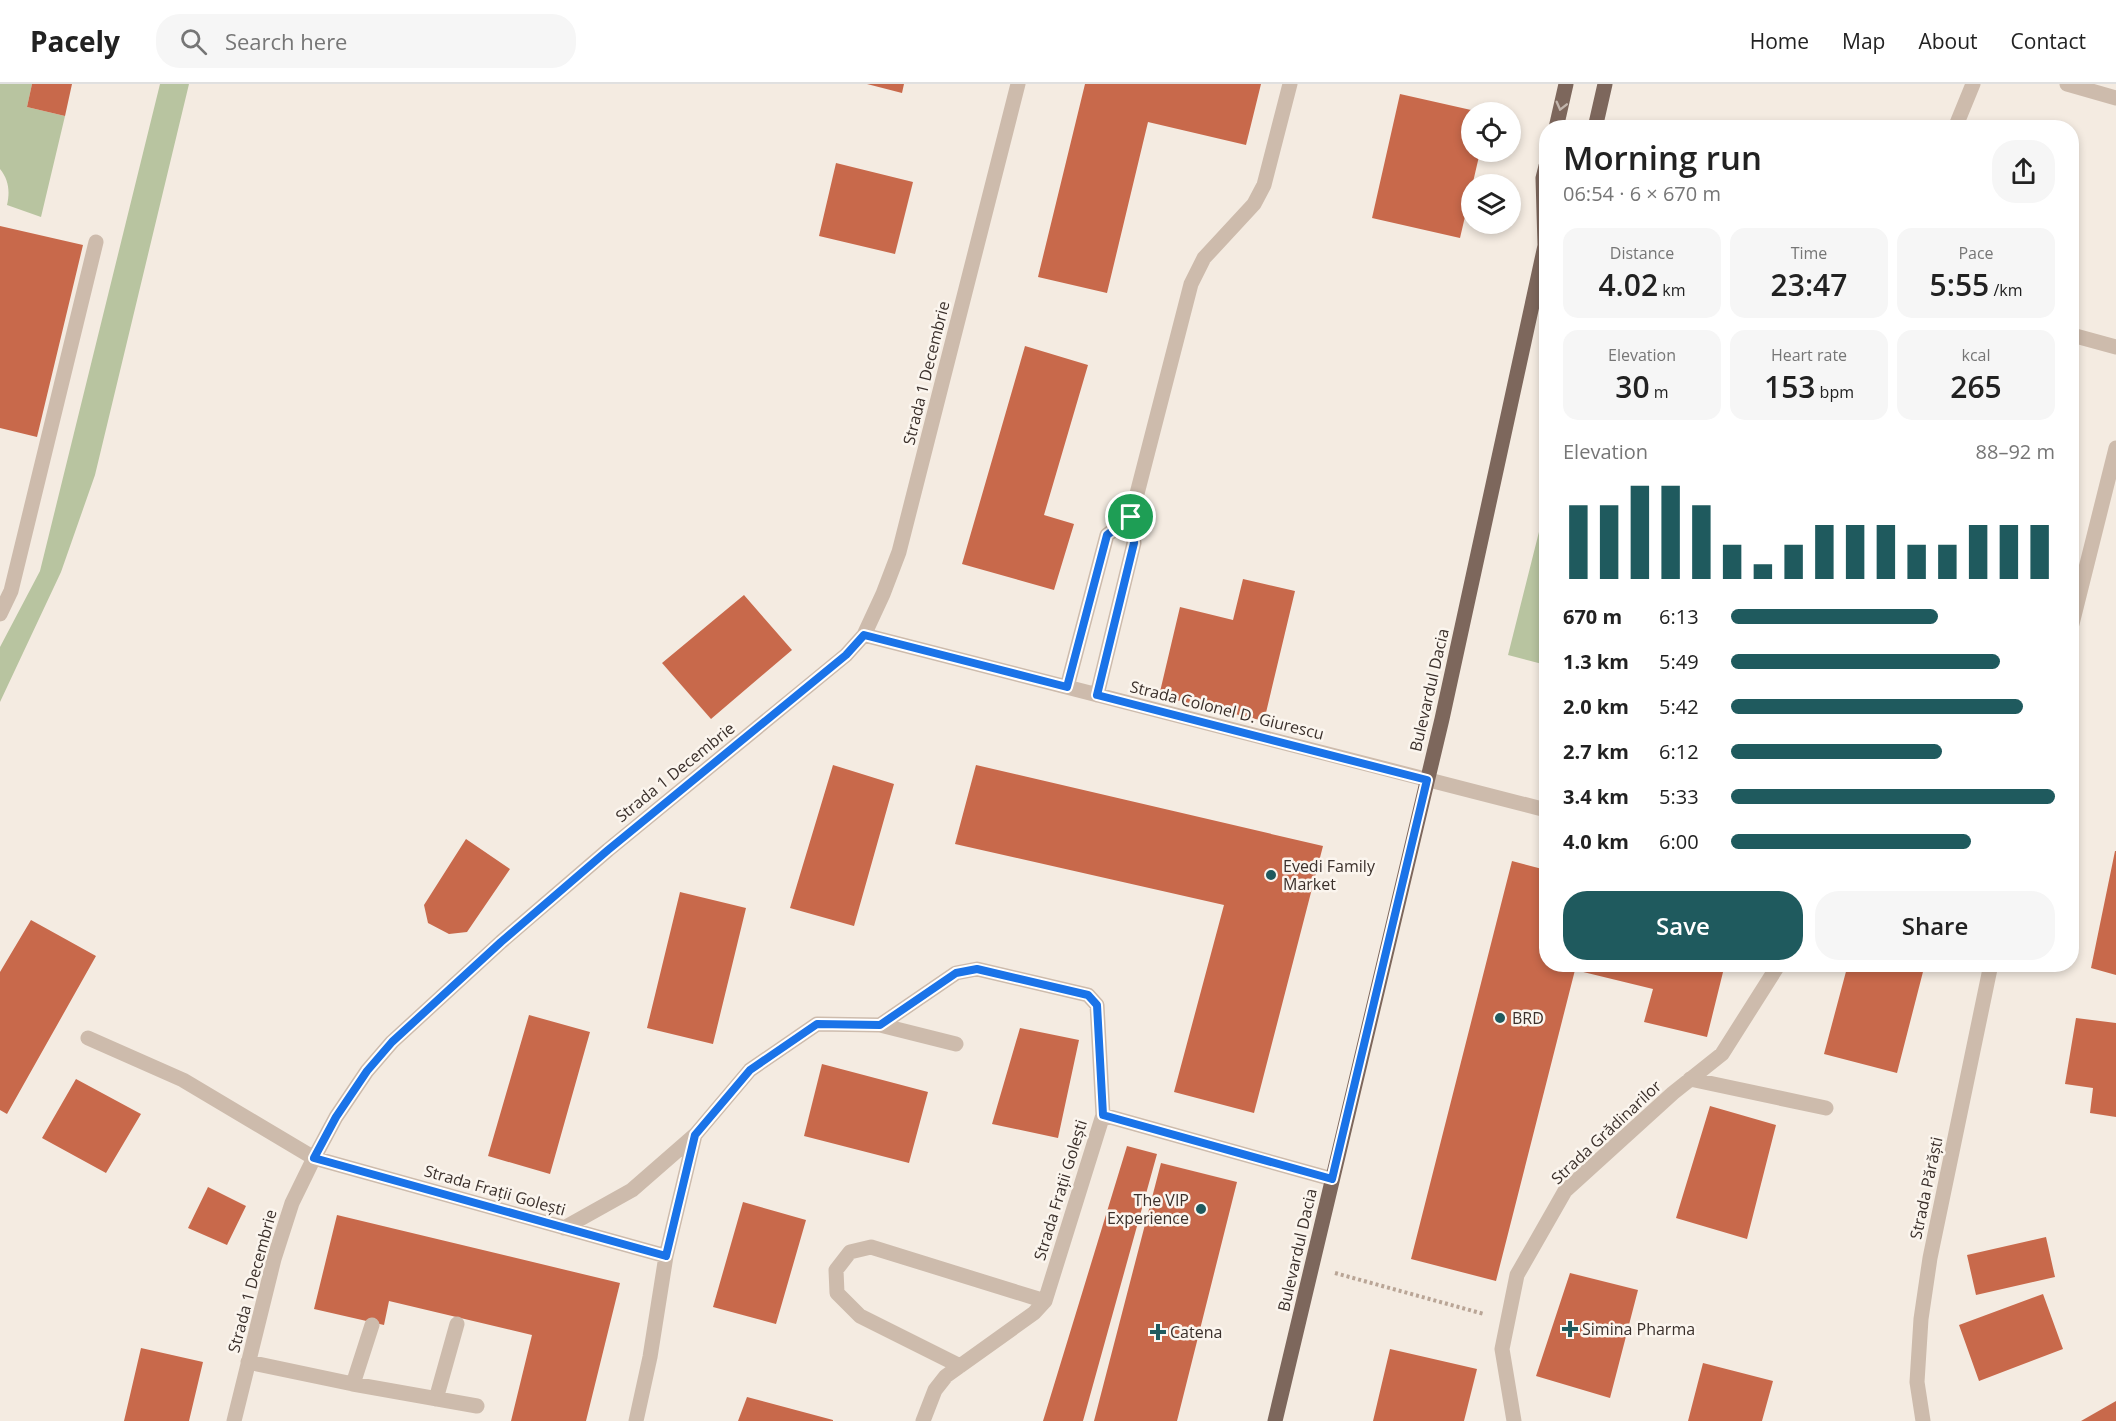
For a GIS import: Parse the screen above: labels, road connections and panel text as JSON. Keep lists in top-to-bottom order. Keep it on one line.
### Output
{"streets":{"main road":["Bulevardul Dacia"],"street":["Strada 1 Decembrie","Strada Colonel D. Giurescu","Strada Grădinarilor","Strada Părăști","Strada Frații Golești"]},"crossings":[["Strada 1 Decembrie","Strada Colonel D. Giurescu"],["Strada 1 Decembrie","Strada Frații Golești"],["Bulevardul Dacia","Strada Colonel D. Giurescu"],["Bulevardul Dacia","Strada Frații Golești"]],"places":{"other":["Evedi Family Market","BRD","The VIP Experience"],"health":["Simina Pharma","Catena"]},"page":{"header":"Pacely","search":"Search here","nav":["Home","Map","About","Contact"],"heading":["Morning run","06:54 · 6 × 670 m"],"stats":[["Distance","4.02 km"],["Time","23:47"],["Pace","5:55 /km"],["Elevation","30 m"],["Heart rate","153 bpm"],["kcal","265"]],"chart":["Elevation","88–92 m"],"list":[{"name":"670 m","note":"6:13"},{"name":"1.3 km","note":"5:49"},{"name":"2.0 km","note":"5:42"},{"name":"2.7 km","note":"6:12"},{"name":"3.4 km","note":"5:33"},{"name":"4.0 km","note":"6:00"}],"buttons":["Save","Share"]}}
